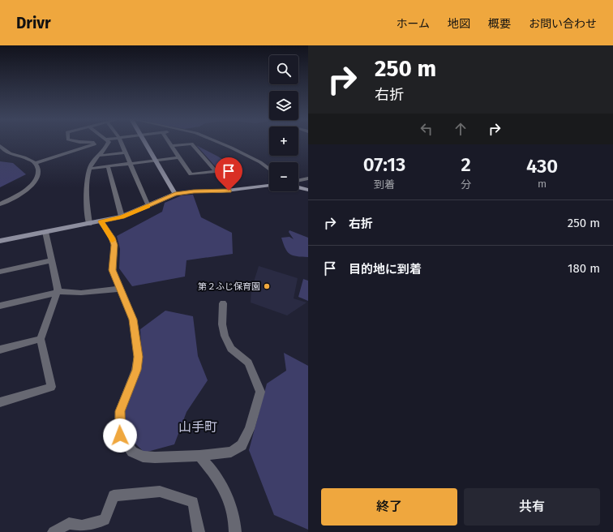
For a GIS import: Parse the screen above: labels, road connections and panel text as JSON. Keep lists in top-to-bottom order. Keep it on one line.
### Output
{"districts":["山手町"],"places":["第２ふじ保育園"],"page":{"header":"Drivr","nav":["ホーム","地図","概要","お問い合わせ"],"turn":["250 m","右折"],"map_buttons":["+","−"],"eta":["07:13","到着","2","分","430","m"],"list":[{"name":"右折","value":"250 m"},{"name":"目的地に到着","value":"180 m"}],"buttons":["終了","共有"]}}
